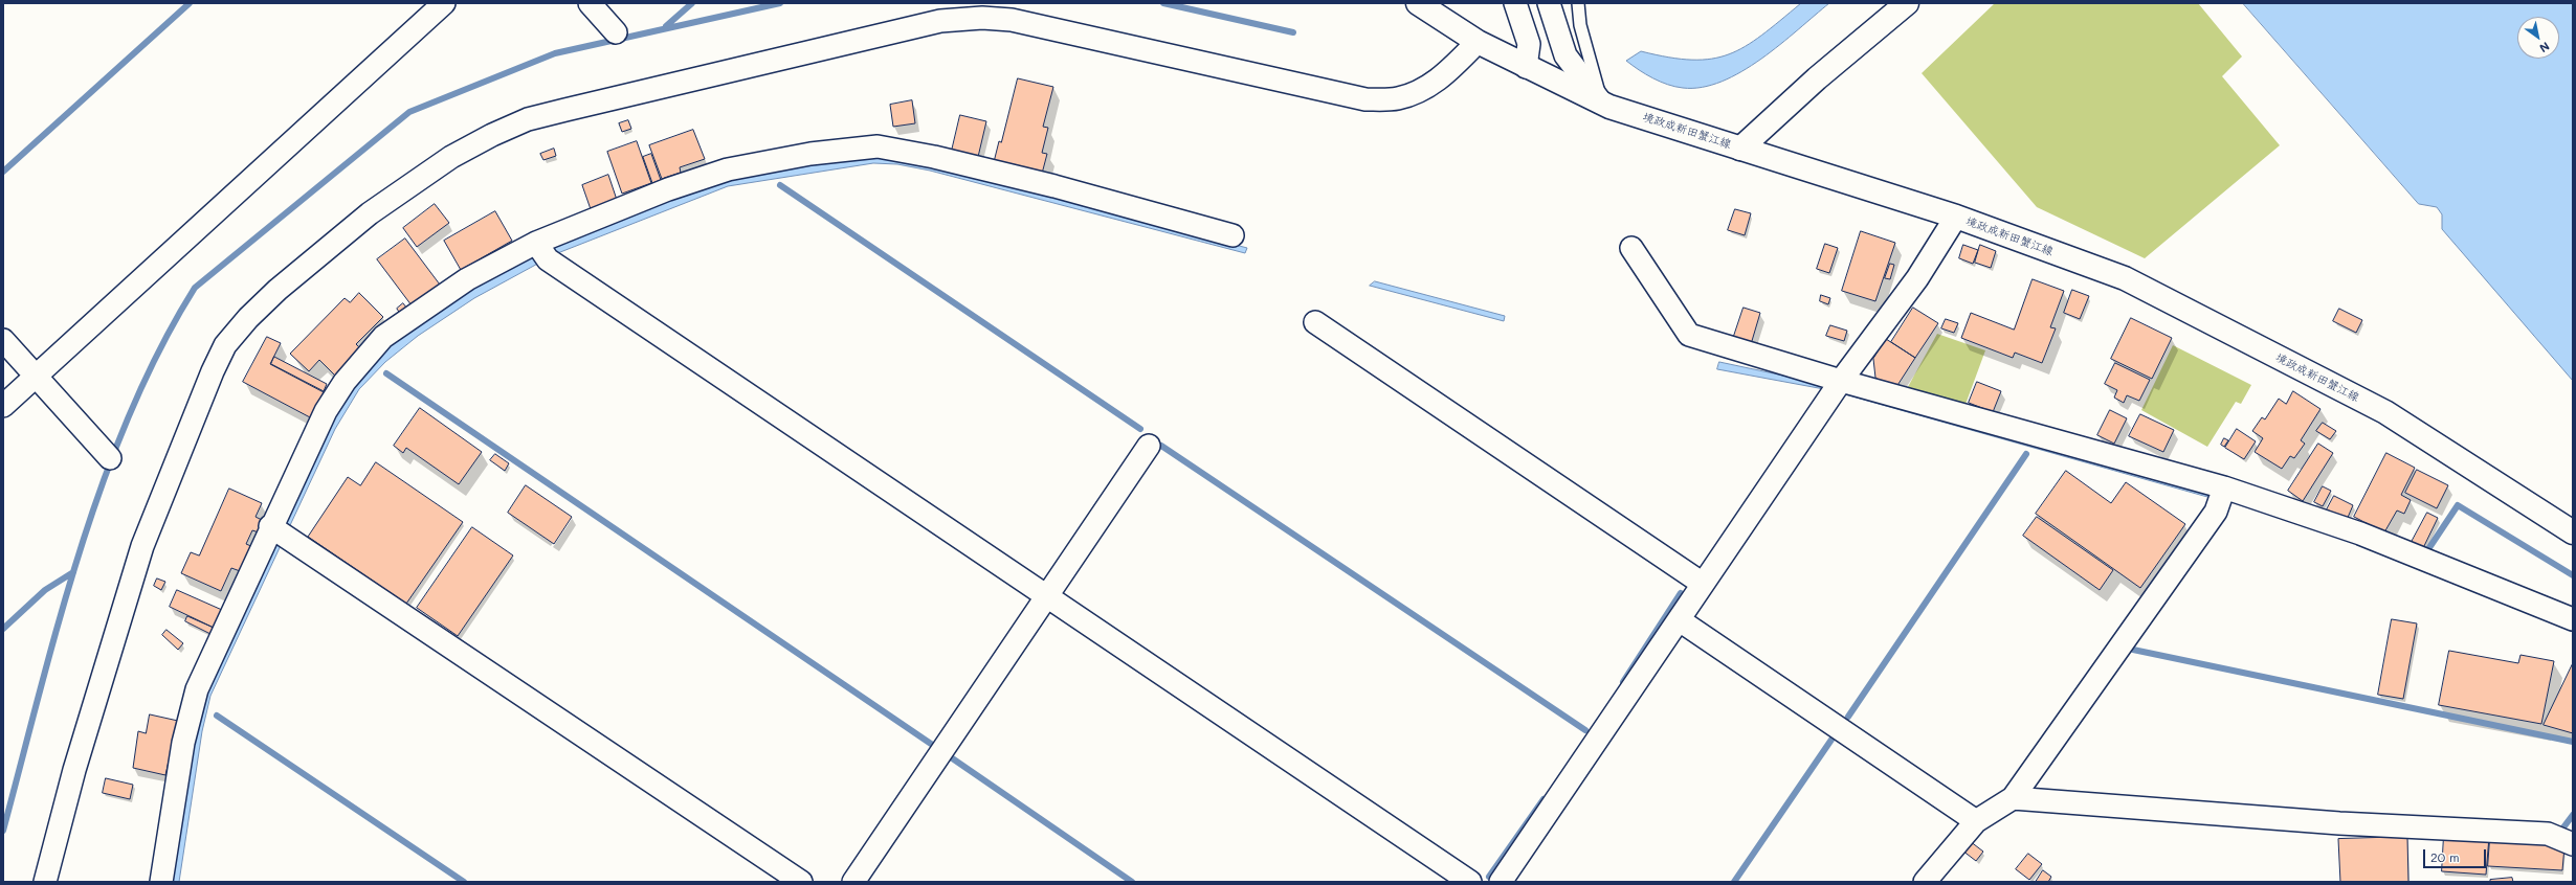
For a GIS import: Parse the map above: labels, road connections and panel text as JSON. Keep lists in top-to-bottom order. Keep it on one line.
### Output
{"streets":{"main road":["境政成新田蟹江線"]},"scale_bar":"20 m","north":"bottom right"}
